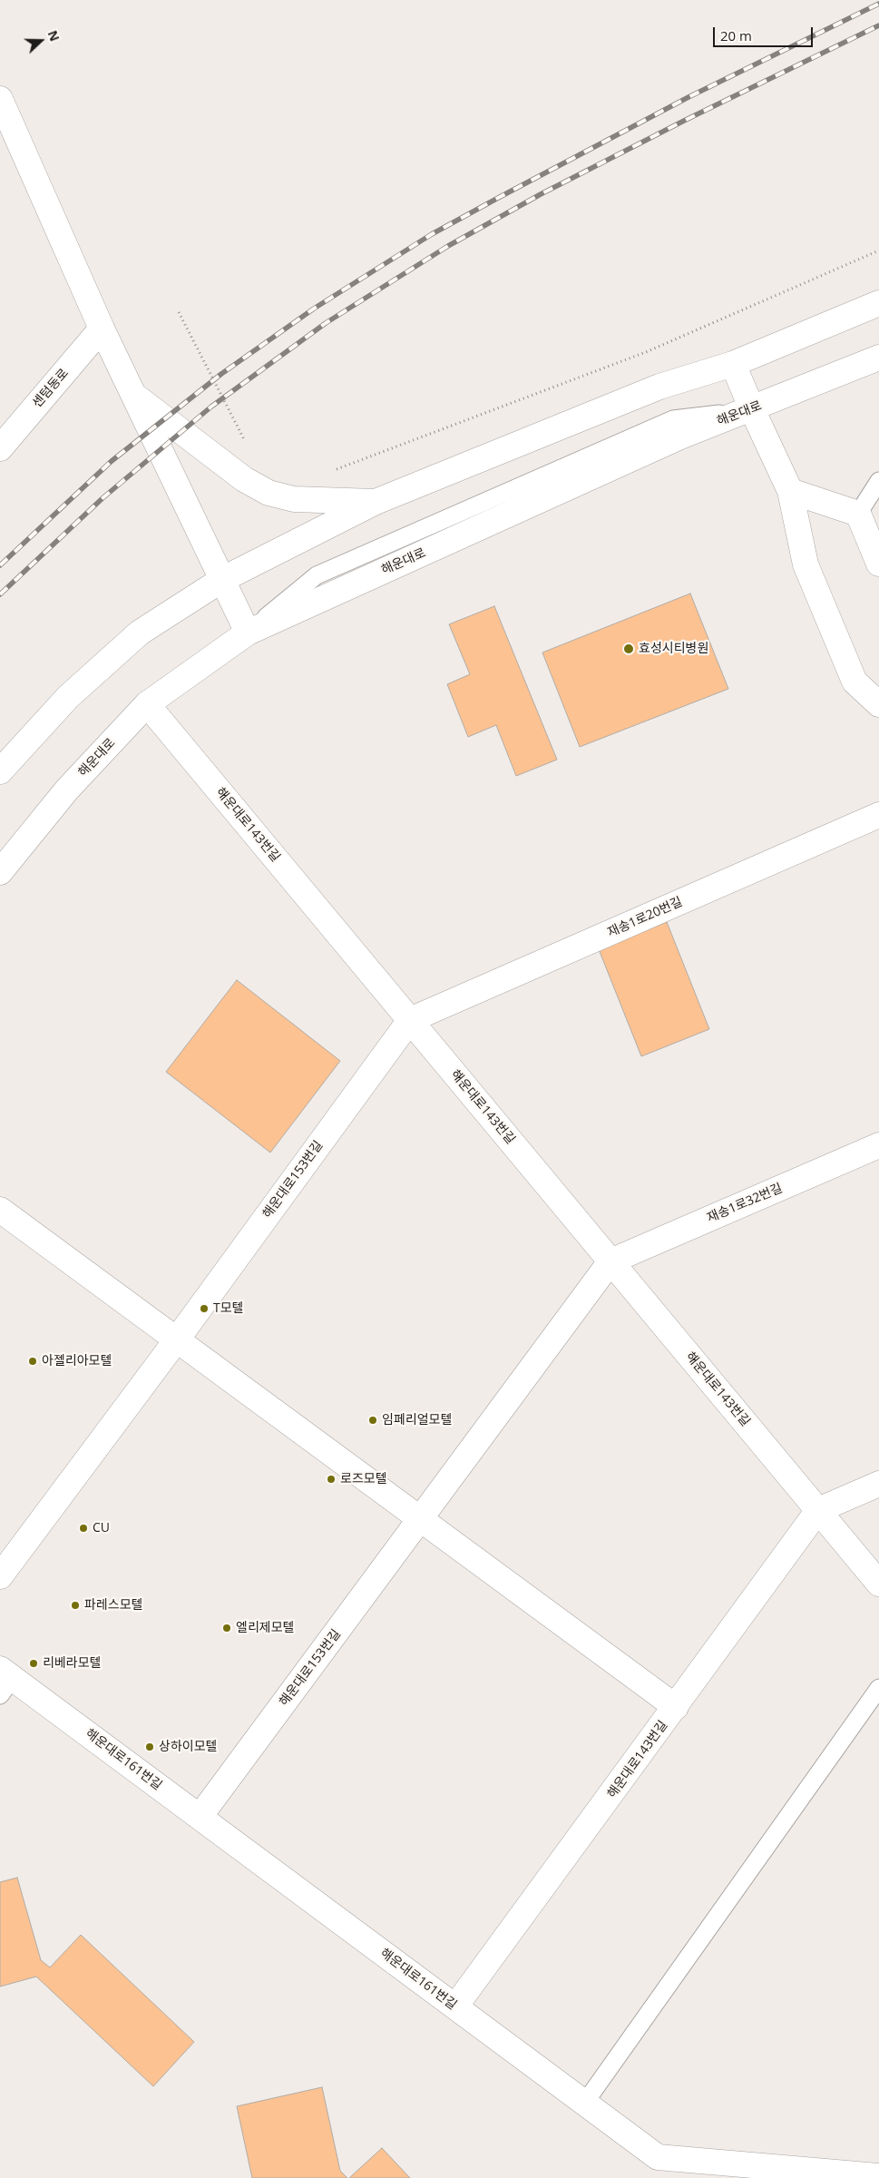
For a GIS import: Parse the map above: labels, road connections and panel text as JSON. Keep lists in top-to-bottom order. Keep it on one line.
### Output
{"streets":{"street":["센텀동로","해운대로","해운대로143번길","재송1로20번길","해운대로153번길","재송1로32번길","해운대로161번길"]},"crossings":[["해운대로","해운대로143번길"],["해운대로143번길","재송1로20번길"],["해운대로143번길","해운대로153번길"],["해운대로143번길","재송1로32번길"],["해운대로143번길","해운대로161번길"],["재송1로20번길","해운대로153번길"],["해운대로153번길","재송1로32번길"],["해운대로153번길","해운대로161번길"]],"places":["효성시티병원","T모텔","아젤리아모텔","임페리얼모텔","로즈모텔","CU","파레스모텔","엘리제모텔","리베라모텔","상하이모텔"],"scale_bar":"20 m","north":"right"}
